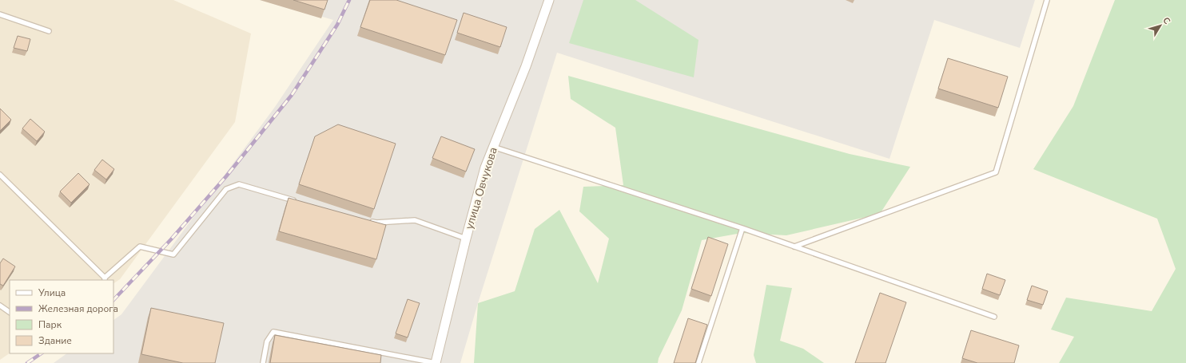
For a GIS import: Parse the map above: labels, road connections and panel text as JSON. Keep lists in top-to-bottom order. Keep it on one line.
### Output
{"streets":{"street":["улица Овчукова"]},"legend":["Улица","Железная дорога","Парк","Здание"],"north":"top right"}
